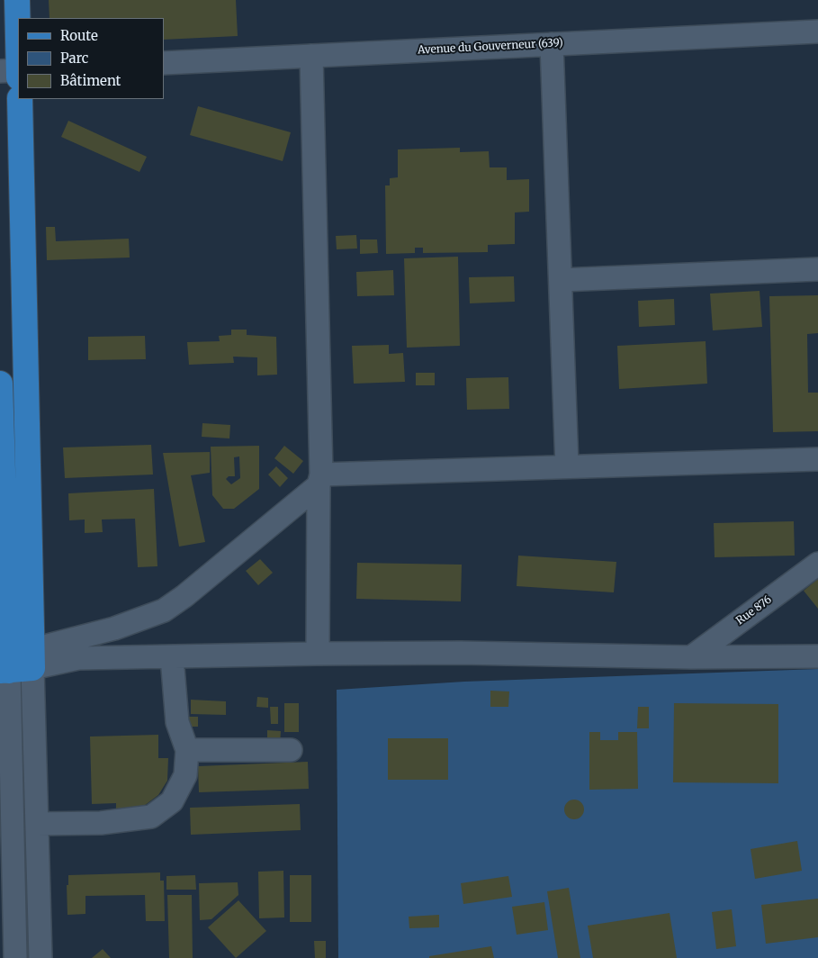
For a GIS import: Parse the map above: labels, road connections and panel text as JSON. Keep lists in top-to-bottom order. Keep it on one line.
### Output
{"streets":{"street":["Avenue du Gouverneur (639)","Rue 876"]},"legend":["Route","Parc","Bâtiment"]}
